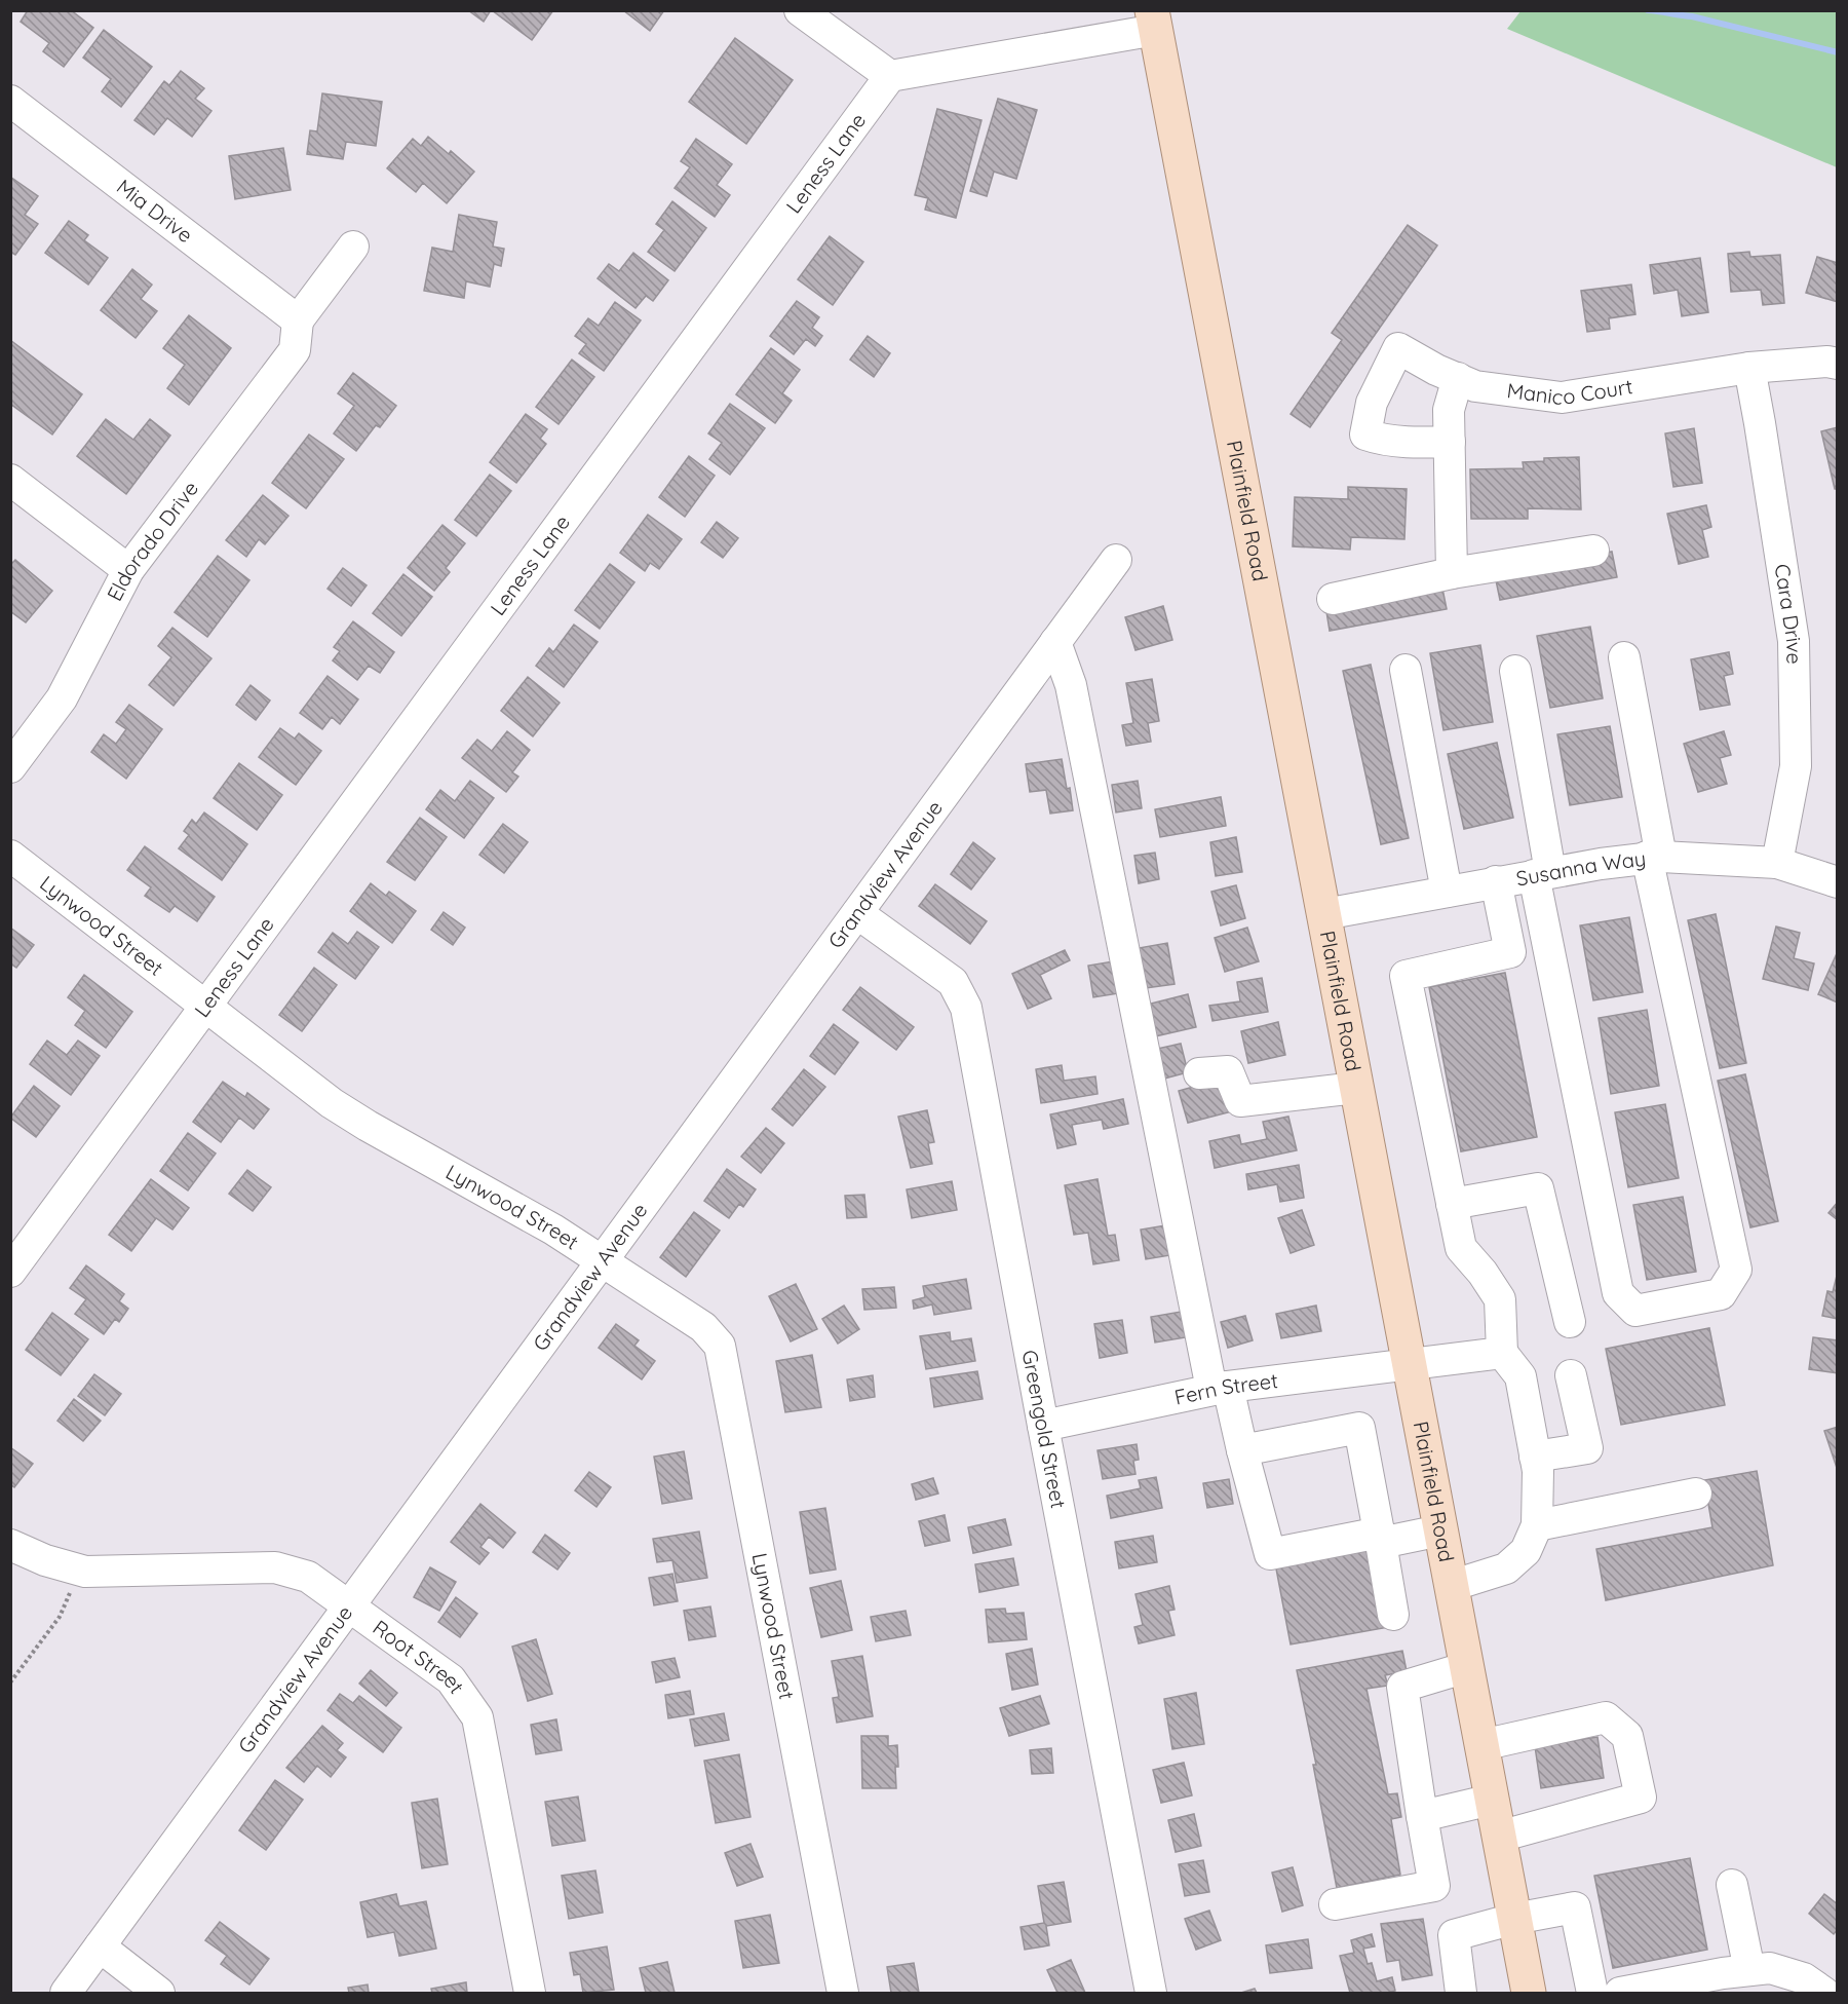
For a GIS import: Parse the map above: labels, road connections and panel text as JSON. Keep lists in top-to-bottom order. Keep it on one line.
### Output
{"streets":{"main road":["Plainfield Road"],"street":["Leness Lane","Mia Drive","Manico Court","Eldorado Drive","Cara Drive","Susanna Way","Grandview Avenue","Lynwood Street","Fern Street","Greengold Street","Root Street"]},"crossings":[["Leness Lane","Lynwood Street"],["Mia Drive","Eldorado Drive"],["Manico Court","Cara Drive"],["Plainfield Road","Susanna Way"],["Plainfield Road","Fern Street"],["Cara Drive","Susanna Way"],["Grandview Avenue","Lynwood Street"],["Grandview Avenue","Greengold Street"],["Grandview Avenue","Root Street"],["Fern Street","Greengold Street"]]}
